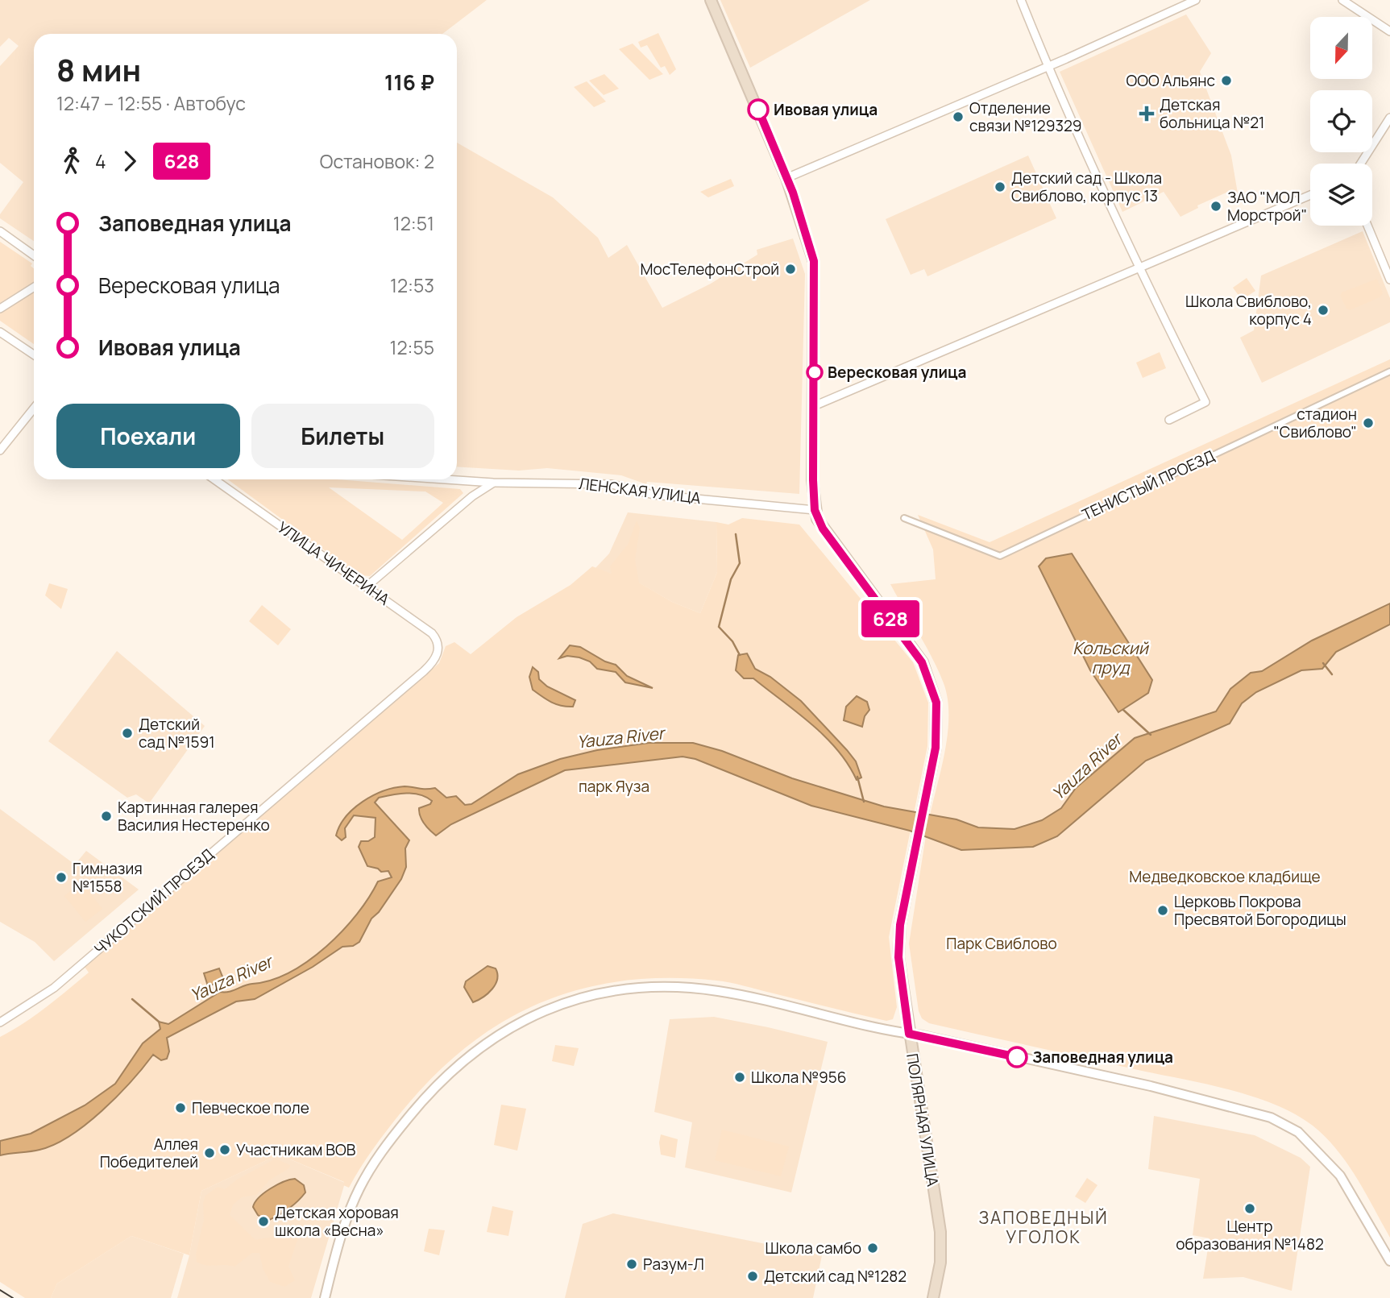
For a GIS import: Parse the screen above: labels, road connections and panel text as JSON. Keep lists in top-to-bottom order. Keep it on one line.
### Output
{"streets":{"main road":["ПОЛЯРНАЯ УЛИЦА"],"street":["ТЕНИСТЫЙ ПРОЕЗД","ЛЕНСКАЯ УЛИЦА","УЛИЦА ЧИЧЕРИНА","ЧУКОТСКИЙ ПРОЕЗД"]},"crossings":[["ЛЕНСКАЯ УЛИЦА","ПОЛЯРНАЯ УЛИЦА"],["УЛИЦА ЧИЧЕРИНА","ЧУКОТСКИЙ ПРОЕЗД"]],"districts":["ЗАПОВЕДНЫЙ УГОЛОК"],"water":["Кольский пруд","Yauza River"],"parks":["парк Яуза","Медведковское кладбище","Парк Свиблово"],"places":{"other":["ООО Альянс","Ивовая улица","Отделение связи №129329","Детский сад - Школа Свиблово, корпус 13","ЗАО \"МОЛ Морстрой\"","МосТелефонСтрой","Школа Свиблово, корпус 4","Вересковая улица","стадион \"Свиблово\"","Детский сад №1591","Картинная галерея Василия Нестеренко","Гимназия №1558","Церковь Покрова Пресвятой Богородицы","Заповедная улица","Школа №956","Певческое поле","Участникам ВОВ","Аллея Победителей","Центр образования №1482","Детская хоровая школа «Весна»","Школа самбо","Разум-Л","Детский сад №1282"],"health":["Детская больница №21"]},"lines":["bus line 628"],"north":"bottom","page":{"on_map":"628","heading":["8 мин","12:47 – 12:55 · Автобус","116 ₽"],"legs":["4","628","Остановок: 2"],"list":[{"name":"Заповедная улица","value":"12:51"},{"name":"Вересковая улица","value":"12:53"},{"name":"Ивовая улица","value":"12:55"}],"buttons":["Поехали","Билеты"]}}
